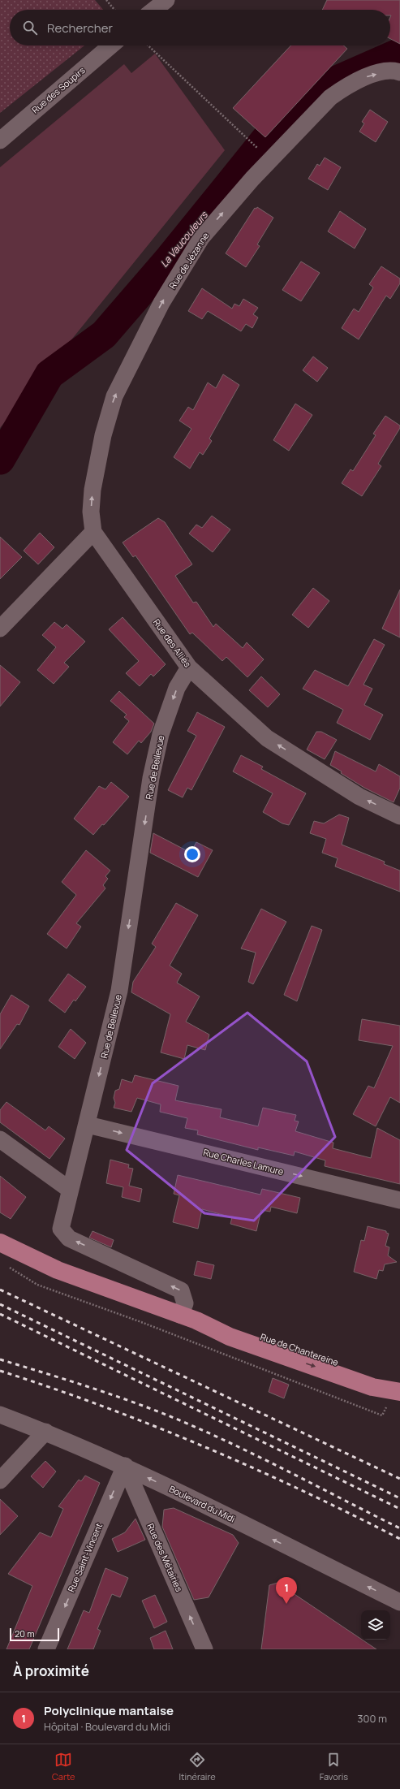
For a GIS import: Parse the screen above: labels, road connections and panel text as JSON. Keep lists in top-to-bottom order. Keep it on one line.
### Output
{"streets":{"main road":["Rue de Chantereine"],"street":["Rue des Soupirs","Rue de Jézanne","Rue des Alliés","Rue de Bellevue","Rue Charles Lamure","Boulevard du Midi","Rue Saint-Vincent","Rue des Métairies"]},"crossings":[["Rue de Jézanne","Rue des Alliés"],["Rue des Alliés","Rue de Bellevue"],["Rue de Bellevue","Rue Charles Lamure"],["Rue de Bellevue","Rue de Chantereine"],["Boulevard du Midi","Rue Saint-Vincent"],["Boulevard du Midi","Rue des Métairies"],["Rue Saint-Vincent","Rue des Métairies"]],"one_way":["Rue de Jézanne","Rue des Alliés","Rue Charles Lamure","Boulevard du Midi","Rue des Métairies"],"water":["La Vaucouleurs"],"scale_bar":"20 m","page":{"search":"Rechercher","pins":"1","scale":"20 m","heading":"À proximité","list":[{"mark":"1","name":"Polyclinique mantaise","note":"Hôpital · Boulevard du Midi","value":"300 m"}],"nav":["Carte","Itinéraire","Favoris"]}}
